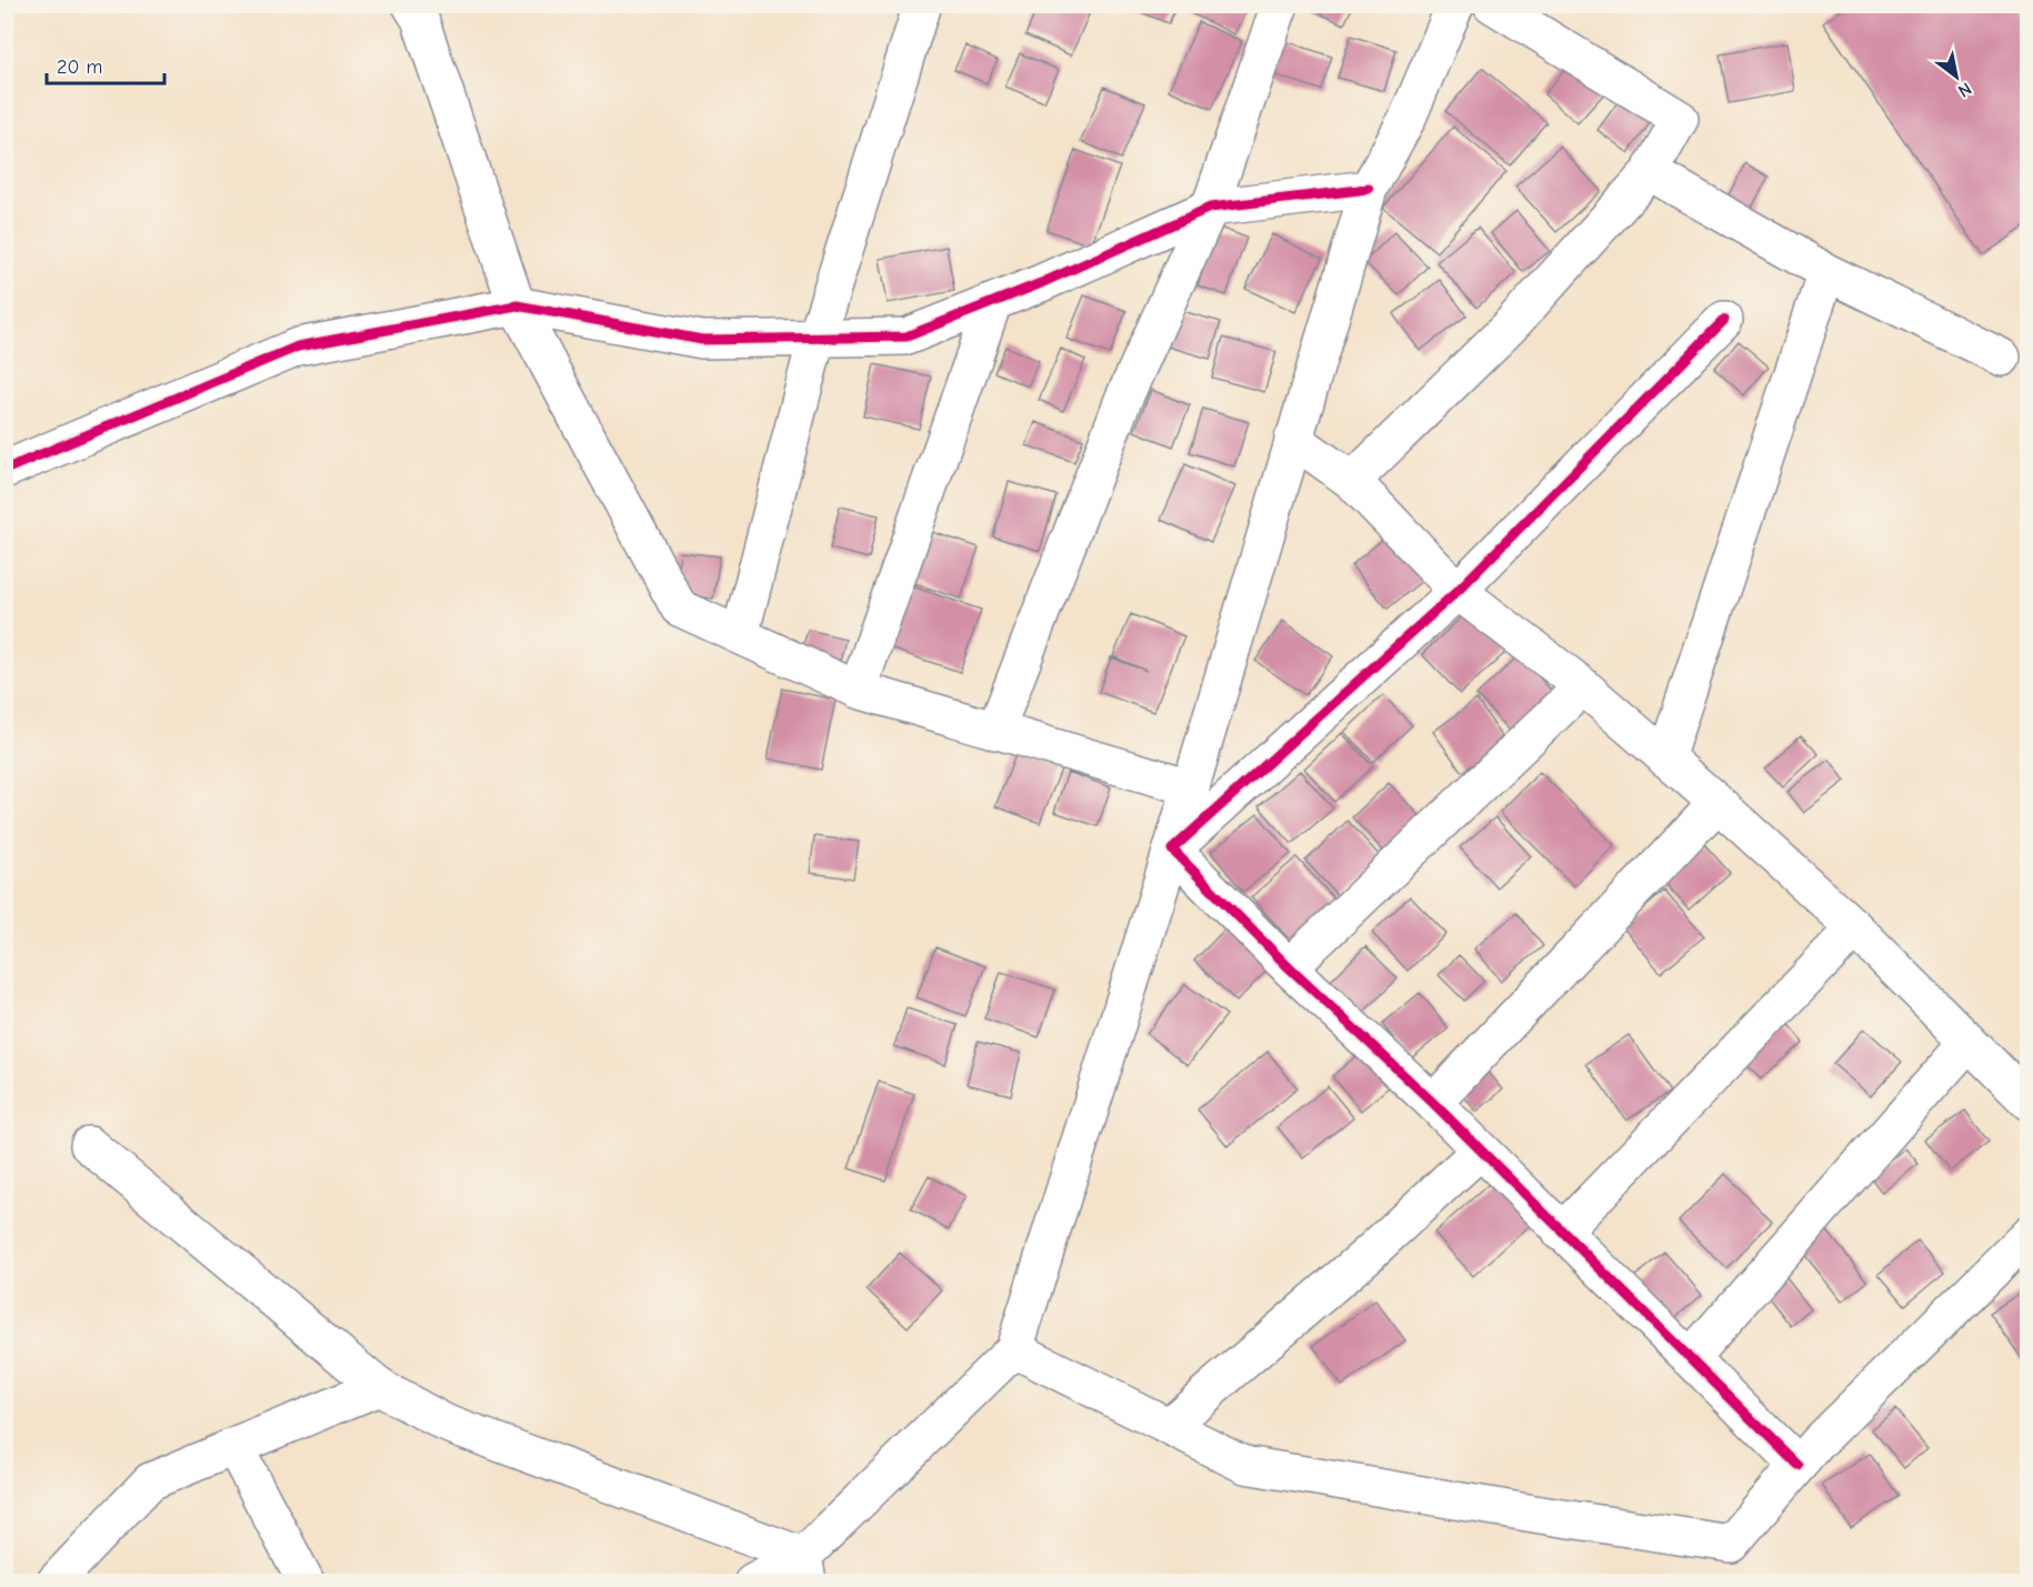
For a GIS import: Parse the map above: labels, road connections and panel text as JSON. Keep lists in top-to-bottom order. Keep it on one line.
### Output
{"scale_bar":"20 m","north":"bottom right"}
